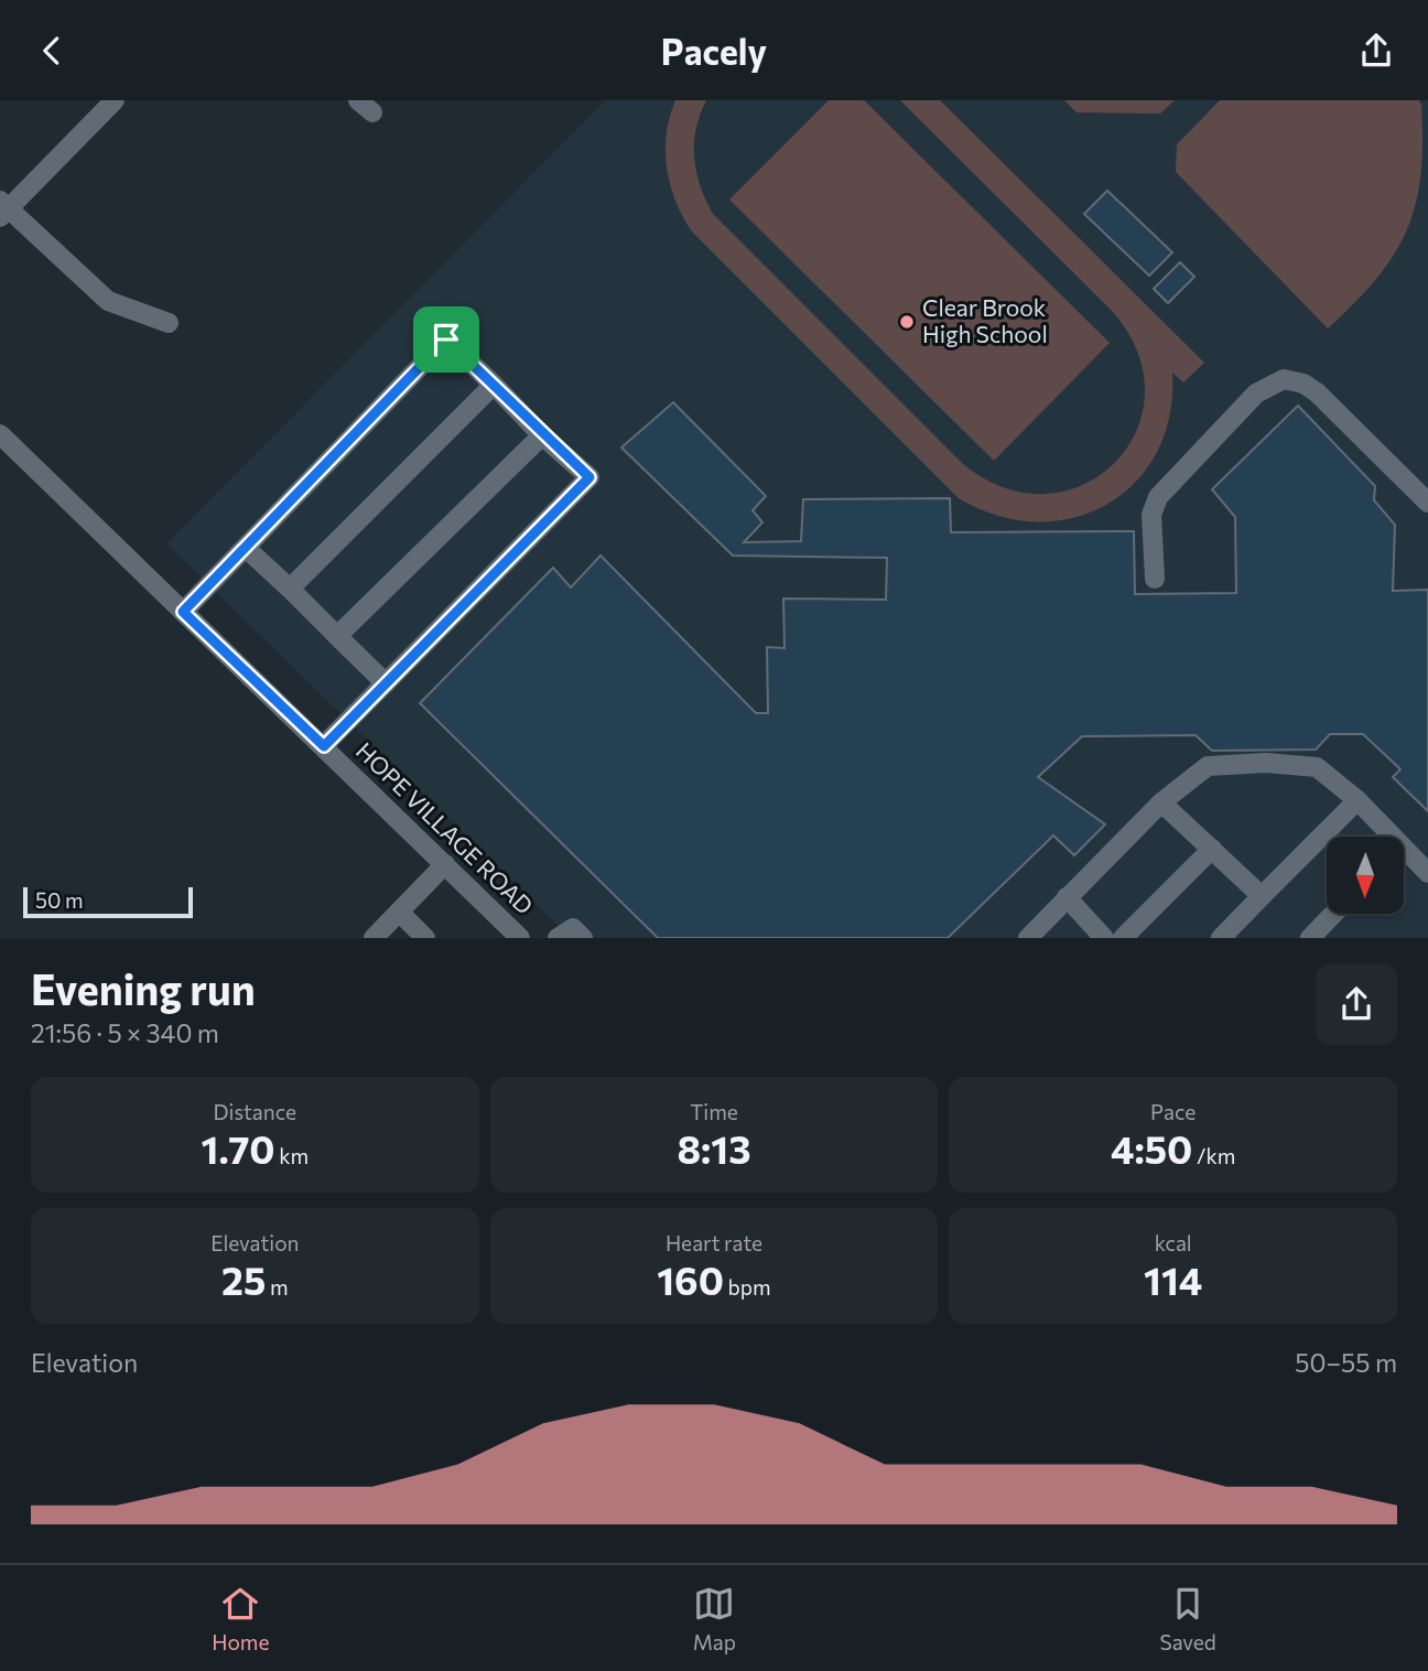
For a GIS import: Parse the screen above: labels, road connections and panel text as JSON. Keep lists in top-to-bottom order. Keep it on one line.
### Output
{"streets":{"street":["HOPE VILLAGE ROAD"]},"places":["Clear Brook High School"],"scale_bar":"50 m","north":"bottom","page":{"header":"Pacely","scale":"50 m","heading":["Evening run","21:56 · 5 × 340 m"],"stats":[["Distance","1.70 km"],["Time","8:13"],["Pace","4:50 /km"],["Elevation","25 m"],["Heart rate","160 bpm"],["kcal","114"]],"chart":["Elevation","50–55 m"],"tabs":["Home","Map","Saved"]}}
